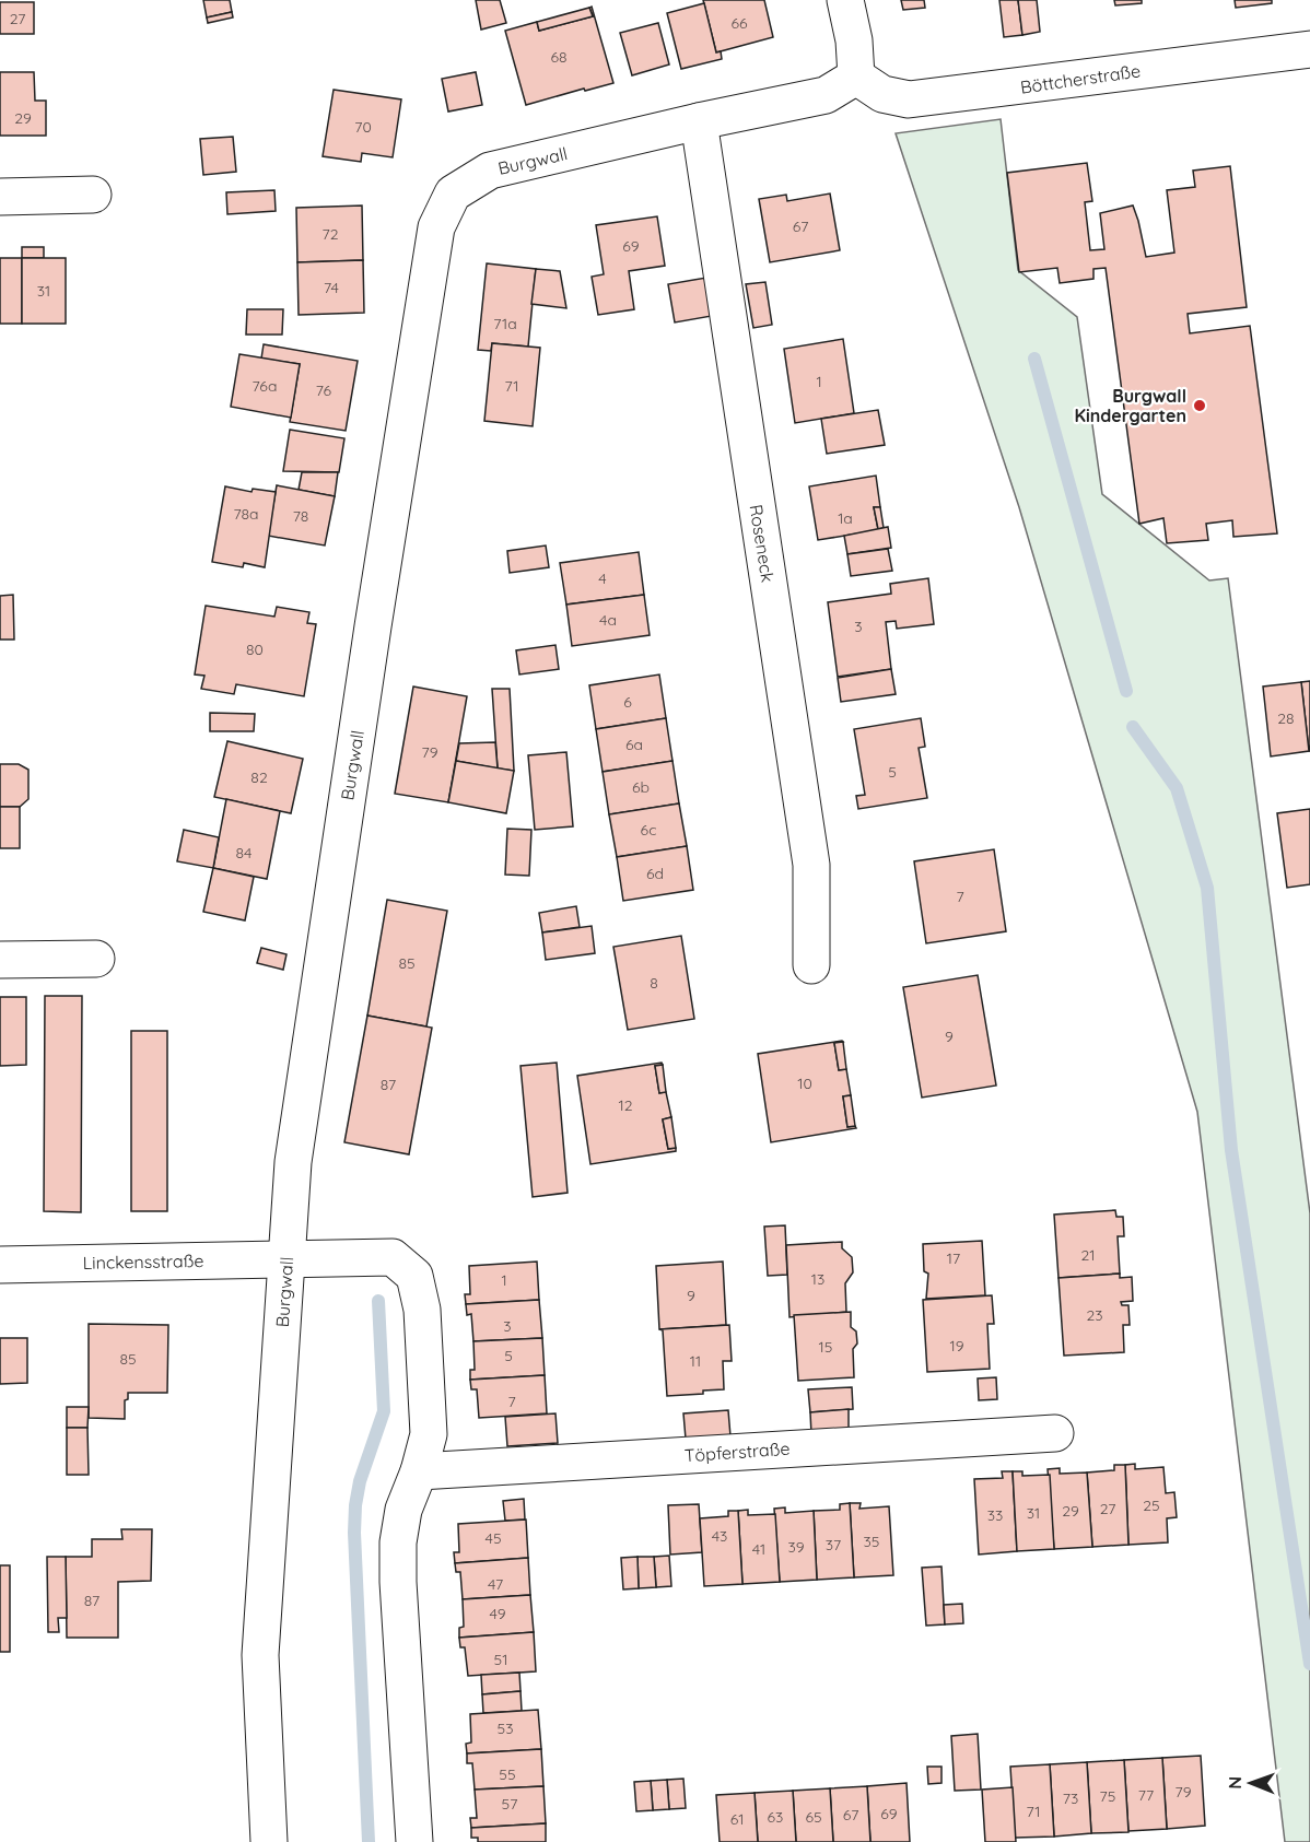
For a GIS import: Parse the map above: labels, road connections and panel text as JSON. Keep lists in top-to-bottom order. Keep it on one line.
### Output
{"streets":{"street":["Böttcherstraße","Burgwall","Roseneck","Linckensstraße","Töpferstraße"]},"crossings":[["Böttcherstraße","Burgwall"],["Burgwall","Roseneck"],["Burgwall","Linckensstraße"]],"places":["Burgwall Kindergarten"],"house_numbers":["27","66","68","29","70","67","72","69","74","31","71a","1","76a","71","76","78a","78","1a","4","4a","3","80","6","28","6a","79","5","82","6b","6c","84","6d","7","85","8","9","10","87","12","21","17","13","1","9","23","3","19","15","5","85","11","7","25","27","29","31","33","43","45","35","37","39","41","47","87","49","51","53","55","79","77","75","73","57","71","69","67","63","65","61"],"north":"left"}
